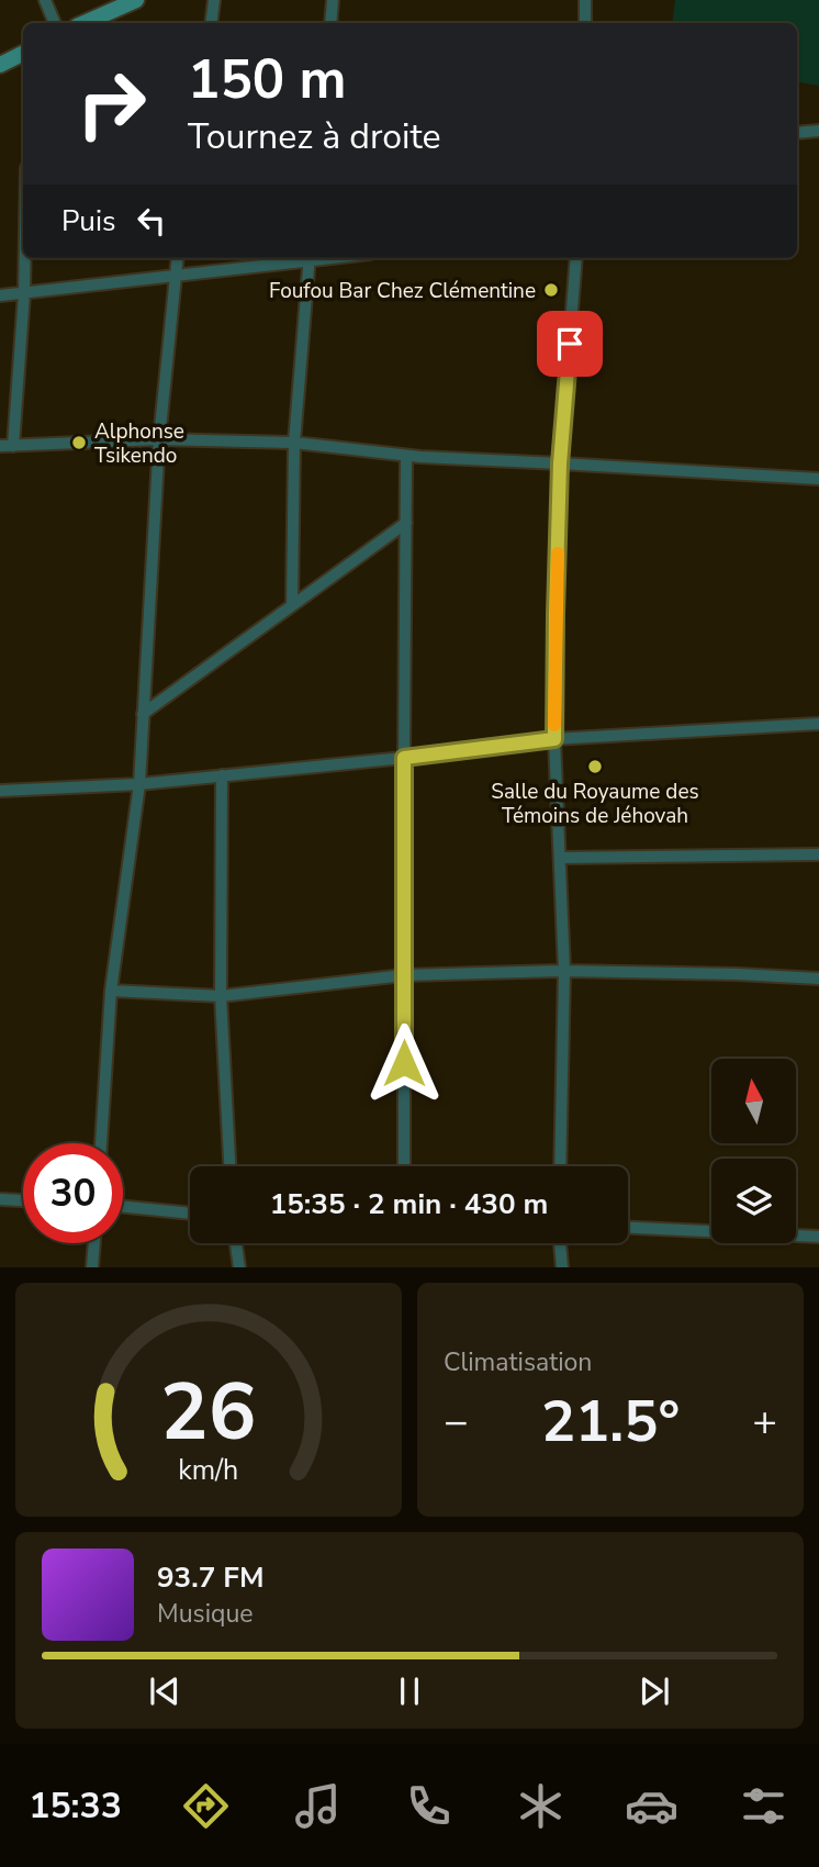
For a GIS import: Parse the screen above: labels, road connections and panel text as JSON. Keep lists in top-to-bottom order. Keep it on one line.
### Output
{"places":["Foufou Bar Chez Clémentine","Alphonse Tsikendo","Salle du Royaume des Témoins de Jéhovah"],"north":"top","page":{"turn":["150 m","Tournez à droite"],"then":"Puis","limit":"30","trip":"15:35 · 2 min · 430 m","tile":"Climatisation","heat":["−","21.5°","+"],"song":["93.7 FM","Musique"],"tabs":"15:33","gauge":["26","km/h"]}}
